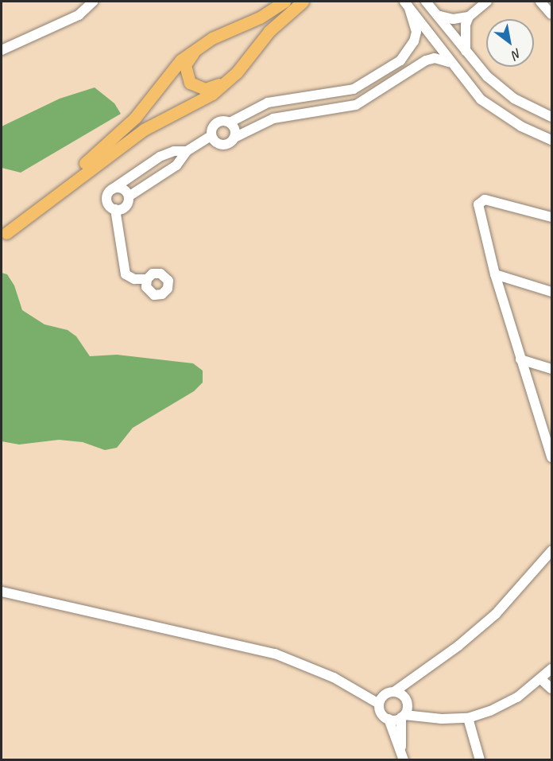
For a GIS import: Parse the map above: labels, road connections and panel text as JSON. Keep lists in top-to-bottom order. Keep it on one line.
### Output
{"north":"bottom right"}
